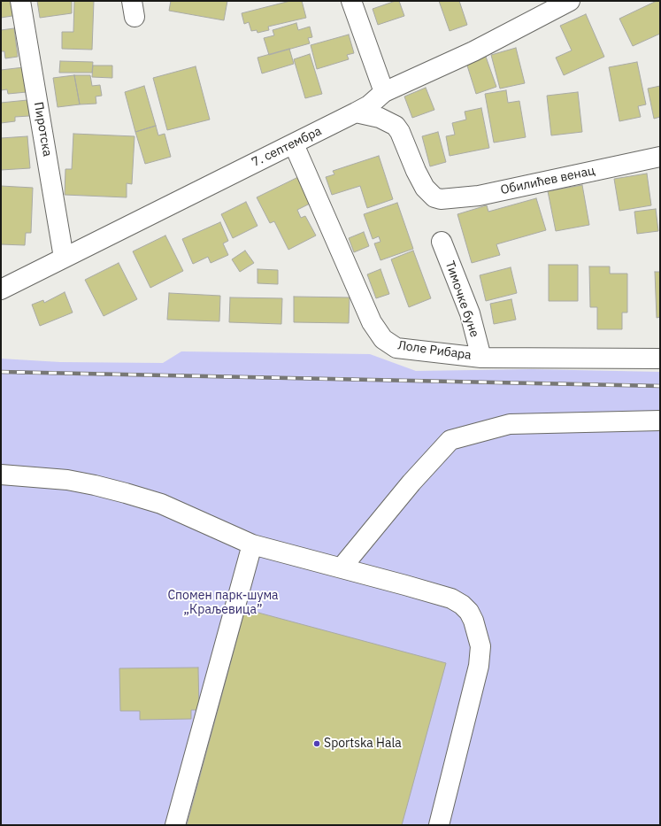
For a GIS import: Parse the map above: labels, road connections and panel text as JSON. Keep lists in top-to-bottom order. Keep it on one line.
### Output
{"streets":{"street":["Пиротска","7. септембра","Обилићев венац","Тимочке буне","Лоле Рибара"]},"crossings":[["Пиротска","7. септембра"],["7. септембра","Обилићев венац"],["7. септембра","Лоле Рибара"],["Тимочке буне","Лоле Рибара"]],"parks":["Спомен парк-шума „Краљевица”"],"places":["Sportska Hala"]}
